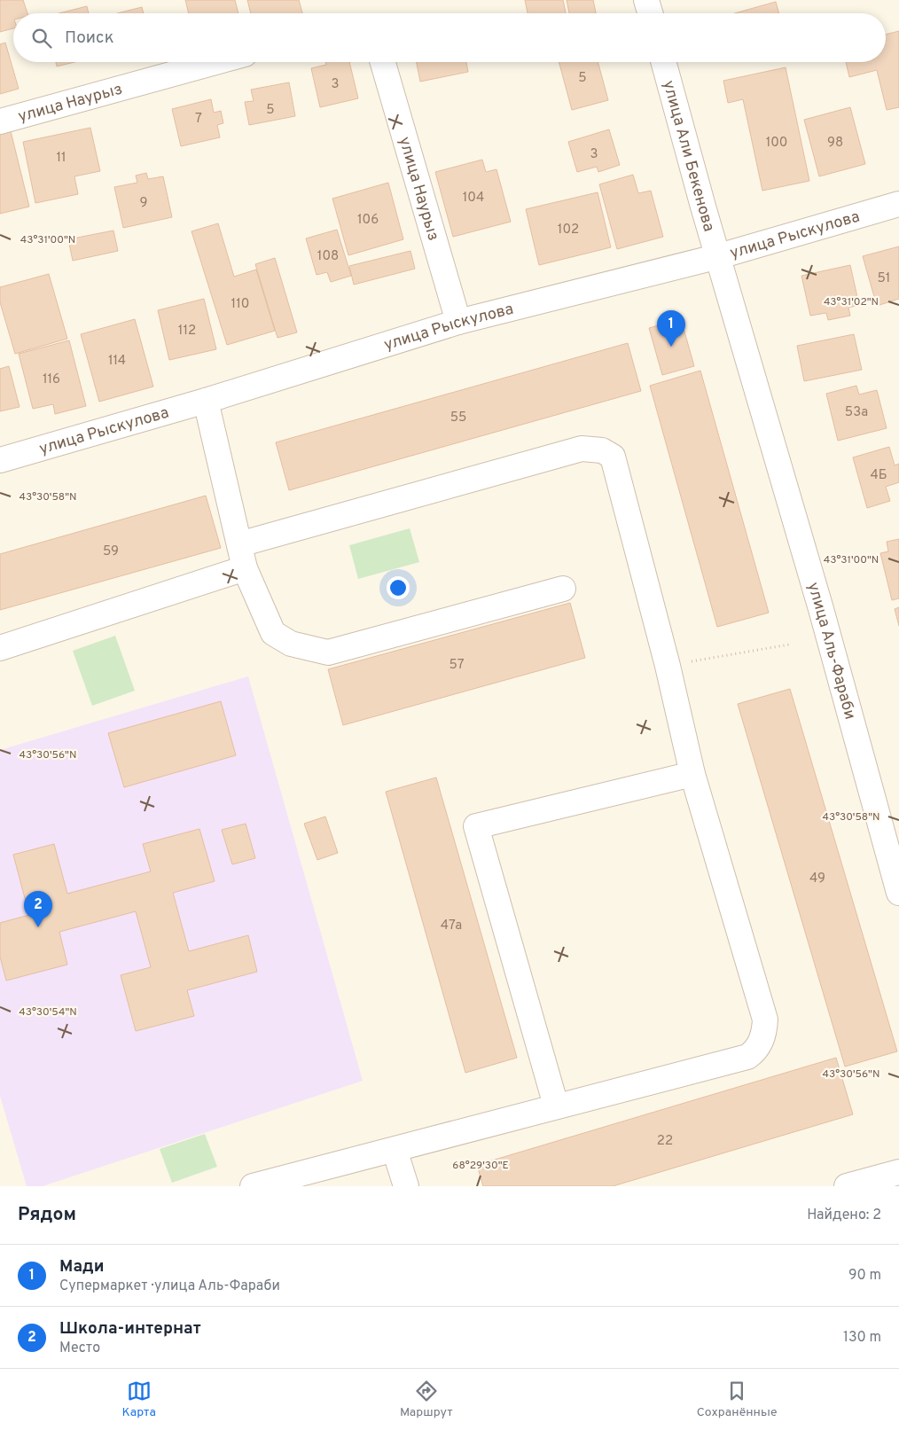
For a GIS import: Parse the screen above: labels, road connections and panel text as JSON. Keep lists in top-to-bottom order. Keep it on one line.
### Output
{"streets":{"street":["улица Наурыз","улица Али Бекенова","улица Рыскулова","улица Аль-Фараби"]},"crossings":[["улица Наурыз","улица Рыскулова"],["улица Али Бекенова","улица Рыскулова"],["улица Али Бекенова","улица Аль-Фараби"],["улица Рыскулова","улица Аль-Фараби"]],"house_numbers":["5","3","5","7","100","98","3","11","104","9","106","102","108","51","110","112","114","116","53а","55","4Б","59","57","49","47а","22"],"page":{"search":"Поиск","pins":["1","2"],"heading":["Рядом","Найдено: 2"],"list":[{"mark":"1","name":"Мади","note":"Супермаркет · улица Аль-Фараби","value":"90 m"},{"mark":"2","name":"Школа-интернат","note":"Место","value":"130 m"}],"nav":["Карта","Маршрут","Сохранённые"]},"coordinates":["43°31'00\"N","43°31'02\"N","43°30'58\"N","43°30'56\"N","43°30'54\"N","68°29'30\"E"]}
